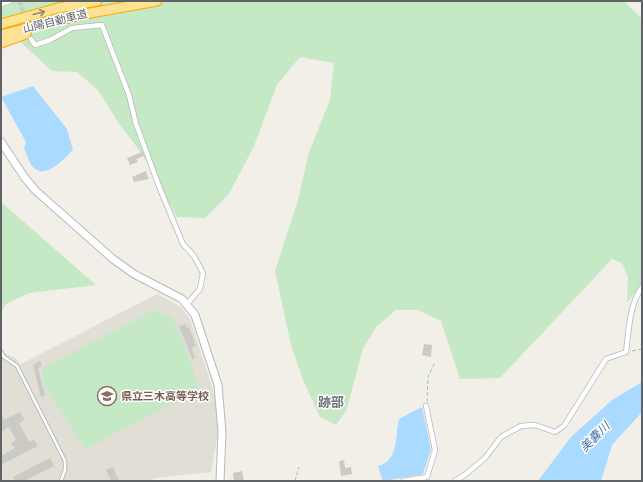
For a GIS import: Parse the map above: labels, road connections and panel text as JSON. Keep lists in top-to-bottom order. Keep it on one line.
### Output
{"streets":{"highway":["山陽自動車道"]},"districts":["跡部"],"water":["美嚢川"],"places":{"school or university":["県立三木高等学校"]}}
